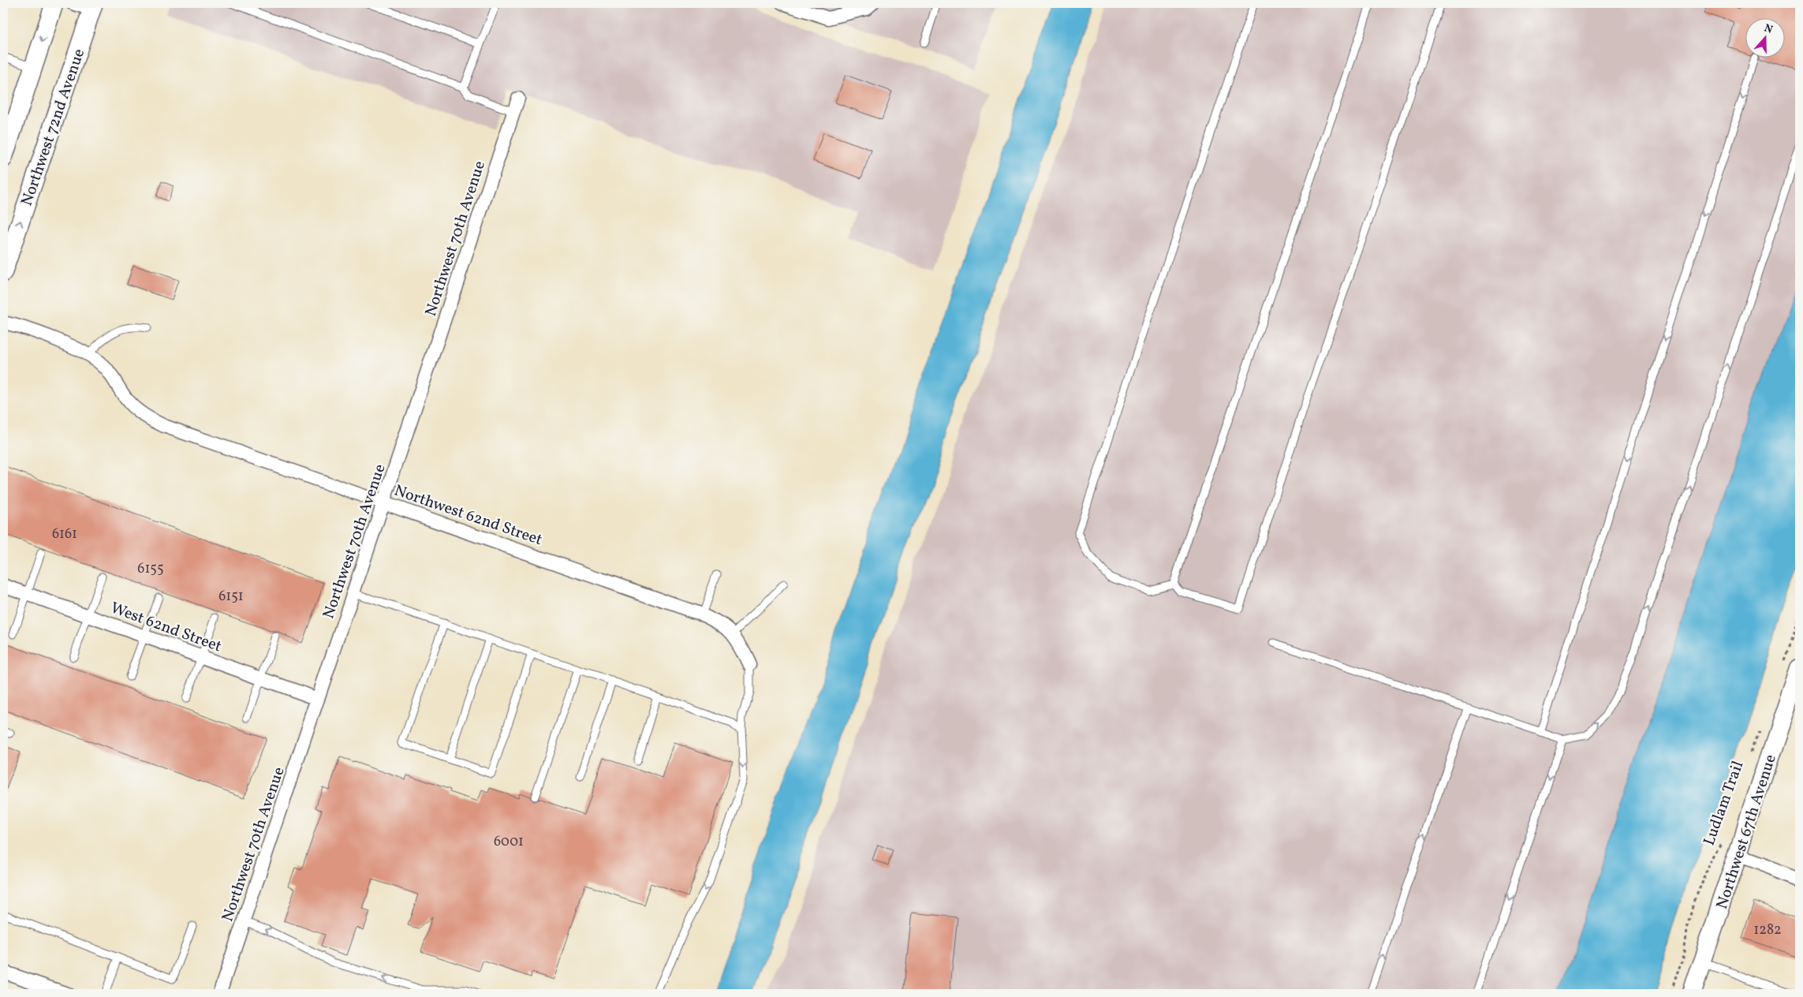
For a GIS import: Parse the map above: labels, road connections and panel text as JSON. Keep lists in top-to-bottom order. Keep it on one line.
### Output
{"streets":{"main road":["Northwest 72nd Avenue","Northwest 67th Avenue"],"street":["Northwest 70th Avenue","Northwest 62nd Street","West 62nd Street"],"path":["Ludlam Trail"]},"crossings":[["Northwest 70th Avenue","Northwest 62nd Street"],["Northwest 70th Avenue","West 62nd Street"]],"house_numbers":["6161","6155","6151","6001","1282"],"north":"top"}
